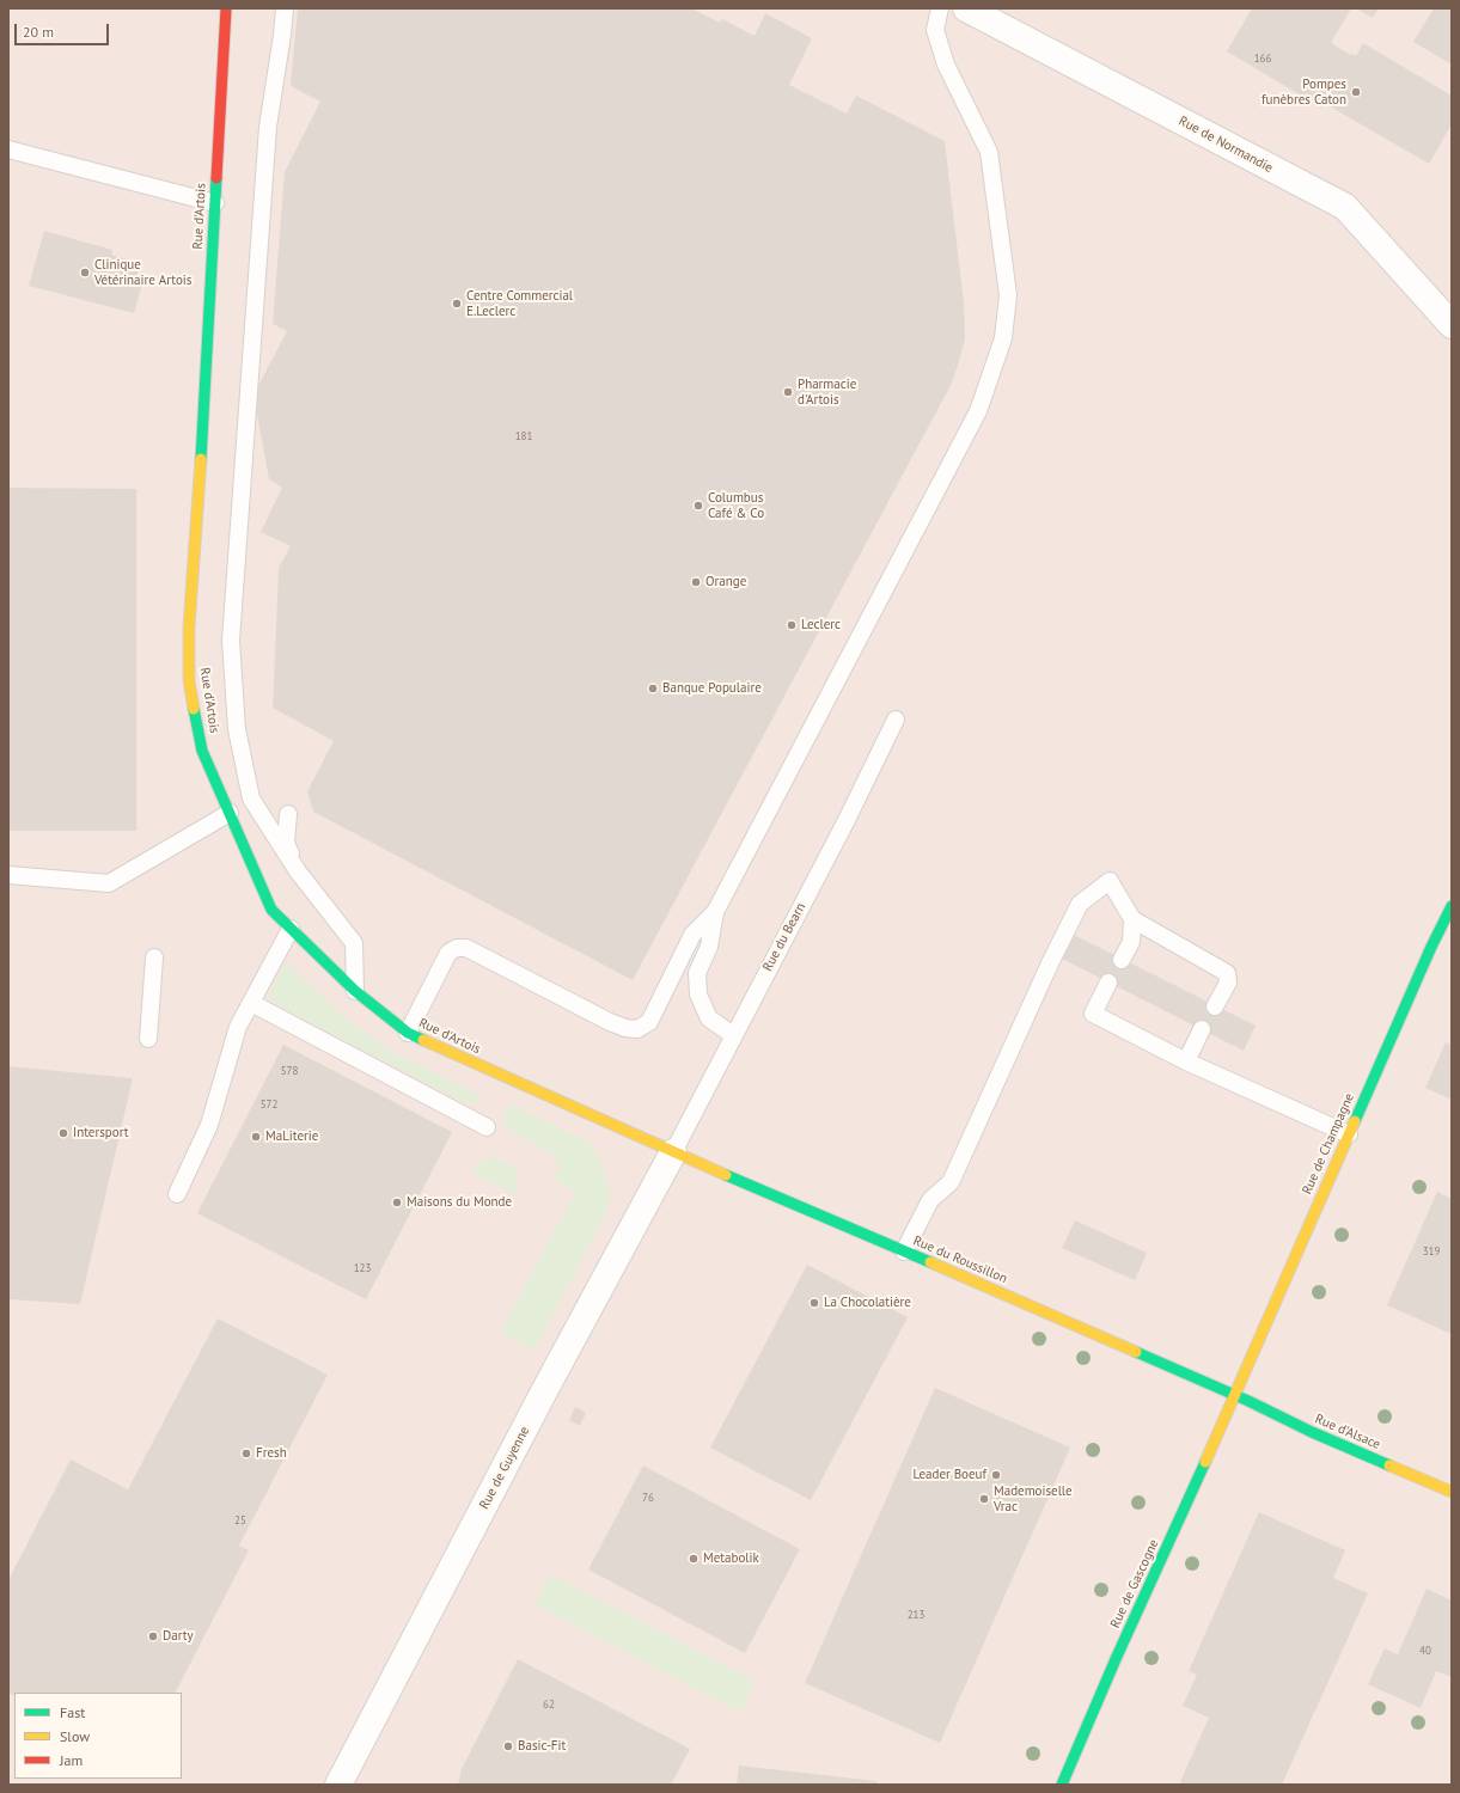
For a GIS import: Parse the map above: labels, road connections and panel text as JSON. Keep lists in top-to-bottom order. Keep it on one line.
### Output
{"streets":{"street":["Rue de Normandie","Rue d'Artois","Rue de Champagne","Rue du Roussillon","Rue d'Alsace","Rue de Guyenne","Rue de Gascogne"],"lane":["Rue du Bearn"]},"crossings":[["Rue d'Artois","Rue du Bearn"],["Rue d'Artois","Rue du Roussillon"],["Rue d'Artois","Rue de Guyenne"],["Rue du Bearn","Rue du Roussillon"],["Rue du Bearn","Rue de Guyenne"],["Rue de Champagne","Rue du Roussillon"],["Rue de Champagne","Rue d'Alsace"],["Rue de Champagne","Rue de Gascogne"],["Rue du Roussillon","Rue d'Alsace"],["Rue du Roussillon","Rue de Guyenne"],["Rue du Roussillon","Rue de Gascogne"],["Rue d'Alsace","Rue de Gascogne"]],"places":["Pompes funèbres Caton","Clinique Vétérinaire Artois","Centre Commercial E.Leclerc","Pharmacie d'Artois","Columbus Café & Co","Orange","Leclerc","Banque Populaire","Intersport","MaLiterie","Maisons du Monde","La Chocolatière","Fresh","Leader Boeuf","Mademoiselle Vrac","Metabolik","Darty","Basic-Fit"],"house_numbers":["166","181","578","572","319","123","76","25","213","40","62"],"legend":["Fast","Slow","Jam"],"scale_bar":"20 m"}
